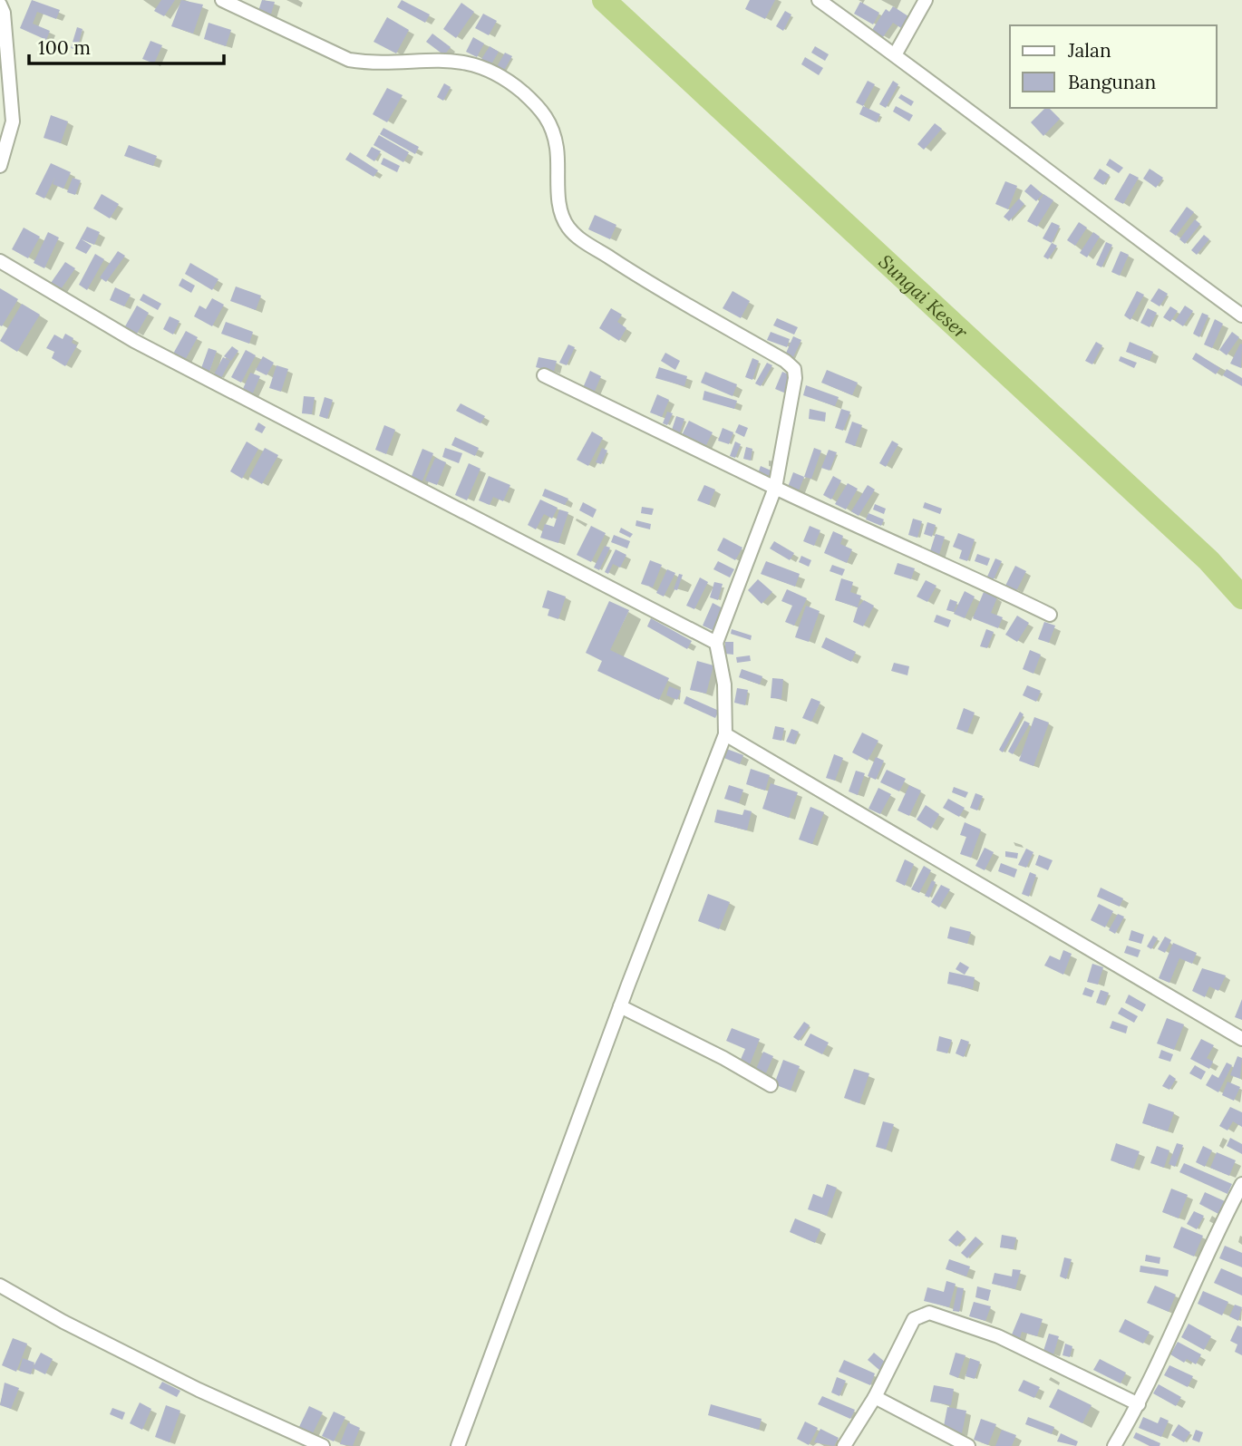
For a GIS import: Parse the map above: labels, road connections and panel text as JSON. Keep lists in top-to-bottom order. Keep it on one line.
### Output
{"water":["Sungai Keser"],"legend":["Jalan","Bangunan"],"scale_bar":"100 m"}
